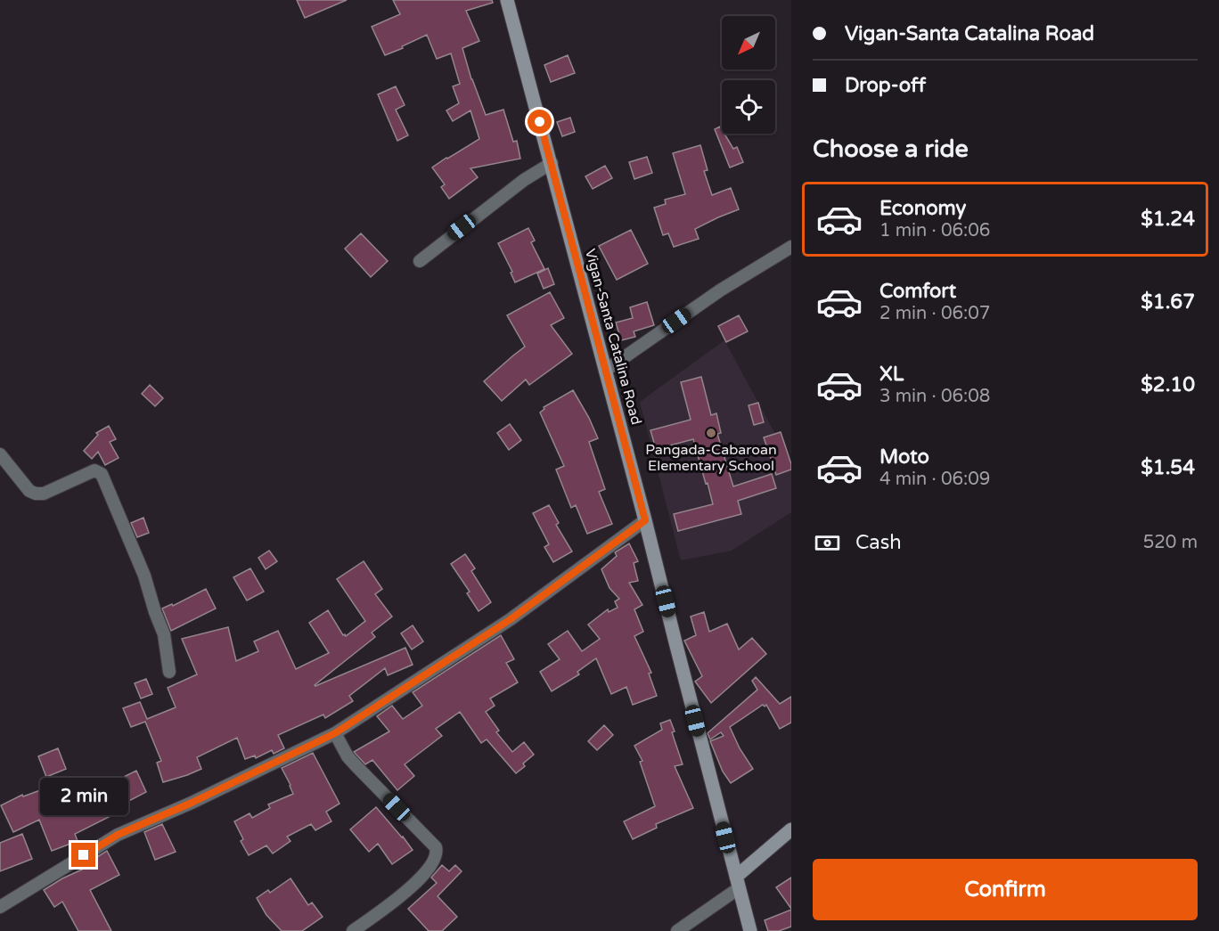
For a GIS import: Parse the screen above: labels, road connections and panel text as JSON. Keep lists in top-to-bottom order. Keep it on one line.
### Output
{"streets":{"main road":["Vigan-Santa Catalina Road"]},"places":["Pangada-Cabaroan Elementary School"],"north":"bottom left","page":{"banner":["Vigan-Santa Catalina Road","Drop-off"],"heading":"Choose a ride","list":[{"name":"Economy","note":"1 min · 06:06","value":"$1.24"},{"name":"Comfort","note":"2 min · 06:07","value":"$1.67"},{"name":"XL","note":"3 min · 06:08","value":"$2.10"},{"name":"Moto","note":"4 min · 06:09","value":"$1.54"}],"pay":["Cash","520 m"],"bubble":"2 min","buttons":"Confirm"}}
